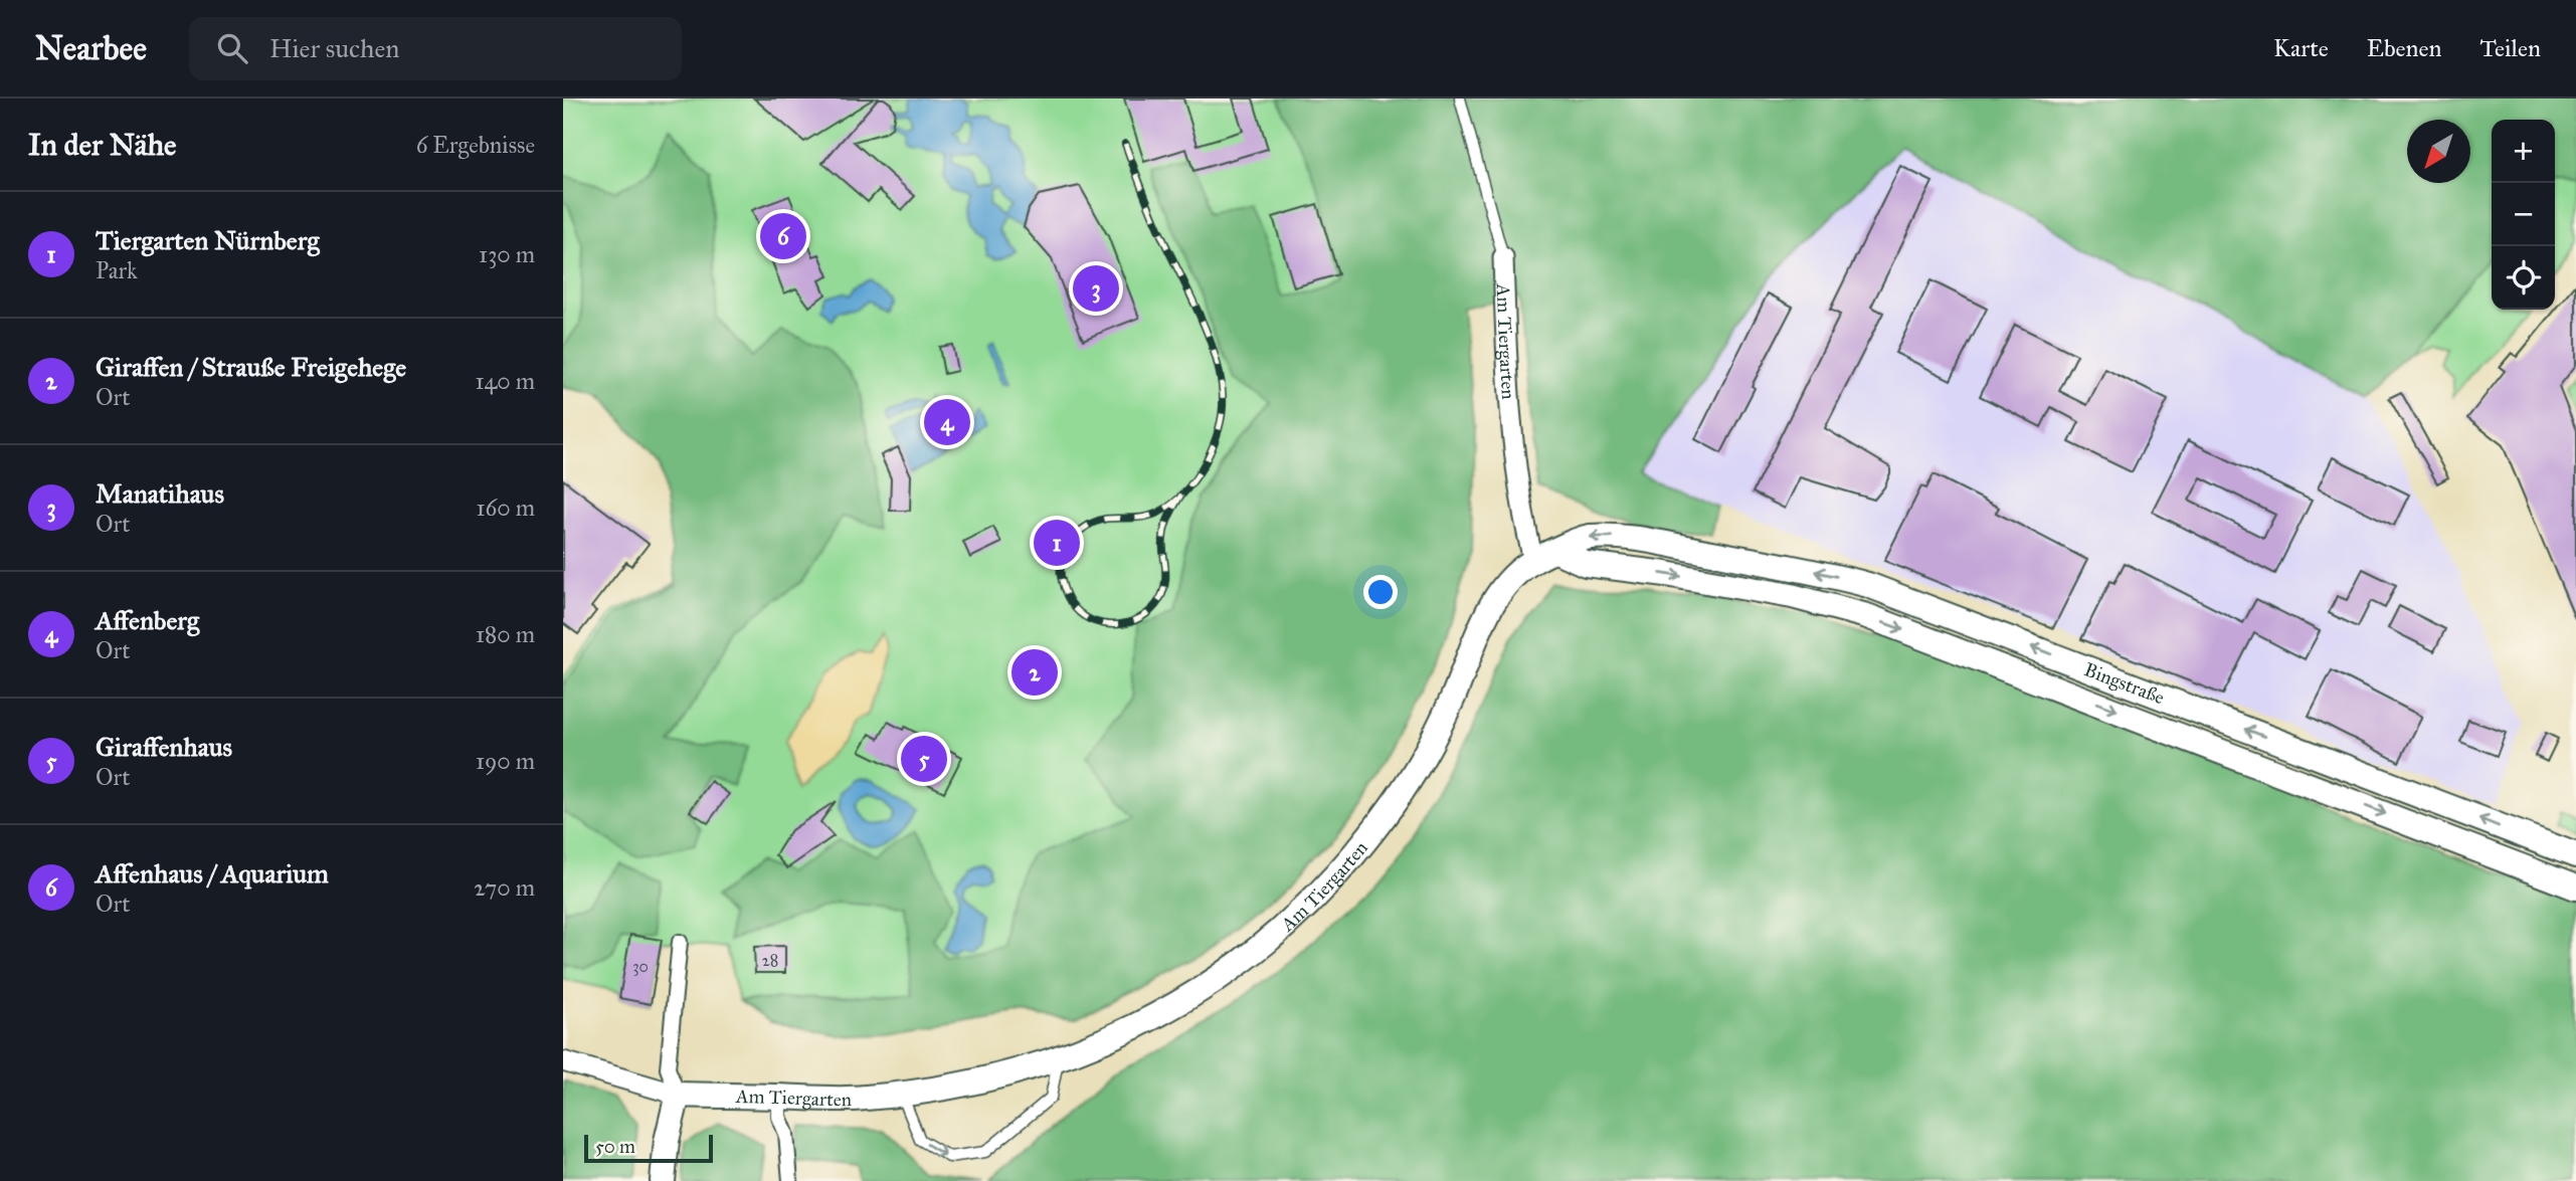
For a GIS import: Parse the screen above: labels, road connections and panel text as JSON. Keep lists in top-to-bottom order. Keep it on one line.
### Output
{"streets":{"street":["Am Tiergarten","Bingstraße"]},"crossings":[["Am Tiergarten","Bingstraße"]],"house_numbers":["28","30"],"scale_bar":"50 m","north":"bottom left","page":{"header":"Nearbee","search":"Hier suchen","nav":["Karte","Ebenen","Teilen"],"heading":["In der Nähe","6 Ergebnisse"],"map_buttons":["+","−"],"list":[{"mark":"1","name":"Tiergarten Nürnberg","note":"Park","value":"130 m"},{"mark":"2","name":"Giraffen / Strauße Freigehege","note":"Ort","value":"140 m"},{"mark":"3","name":"Manatihaus","note":"Ort","value":"160 m"},{"mark":"4","name":"Affenberg","note":"Ort","value":"180 m"},{"mark":"5","name":"Giraffenhaus","note":"Ort","value":"190 m"},{"mark":"6","name":"Affenhaus / Aquarium","note":"Ort","value":"270 m"}],"pins":["6","3","4","1","2","5"],"scale":"50 m"}}
